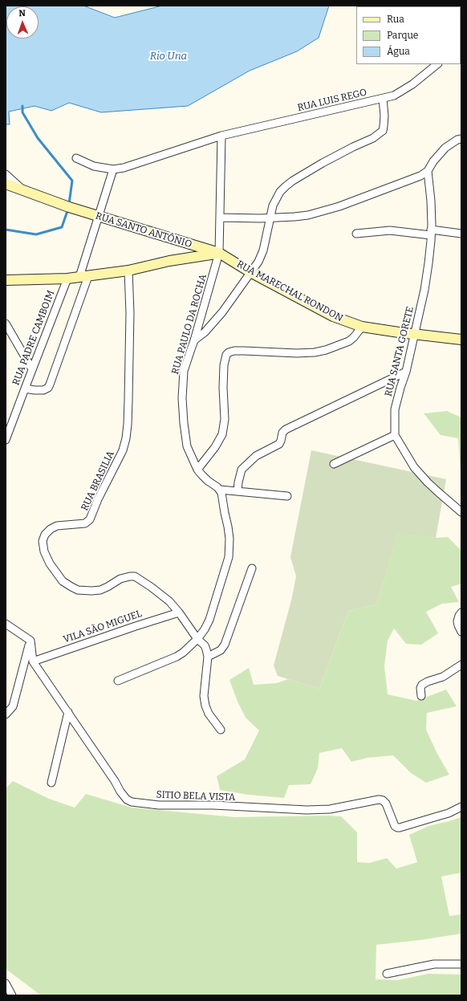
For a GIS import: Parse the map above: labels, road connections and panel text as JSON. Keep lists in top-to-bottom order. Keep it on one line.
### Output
{"streets":{"street":["RUA LUIS REGO","RUA SANTO ANTÔNIO","RUA MARECHAL RONDON","RUA PAULO DA ROCHA","RUA PADRE CAMBOIM","RUA SANTA GORETE","RUA BRASILIA","VILA SÃO MIGUEL","SITIO BELA VISTA"]},"crossings":[["RUA LUIS REGO","RUA PAULO DA ROCHA"],["RUA SANTO ANTÔNIO","RUA MARECHAL RONDON"],["RUA SANTO ANTÔNIO","RUA PAULO DA ROCHA"],["RUA MARECHAL RONDON","RUA PAULO DA ROCHA"],["RUA MARECHAL RONDON","RUA SANTA GORETE"],["RUA BRASILIA","VILA SÃO MIGUEL"],["VILA SÃO MIGUEL","SITIO BELA VISTA"]],"water":["Rio Una"],"legend":["Rua","Parque","Água"],"north":"top"}
